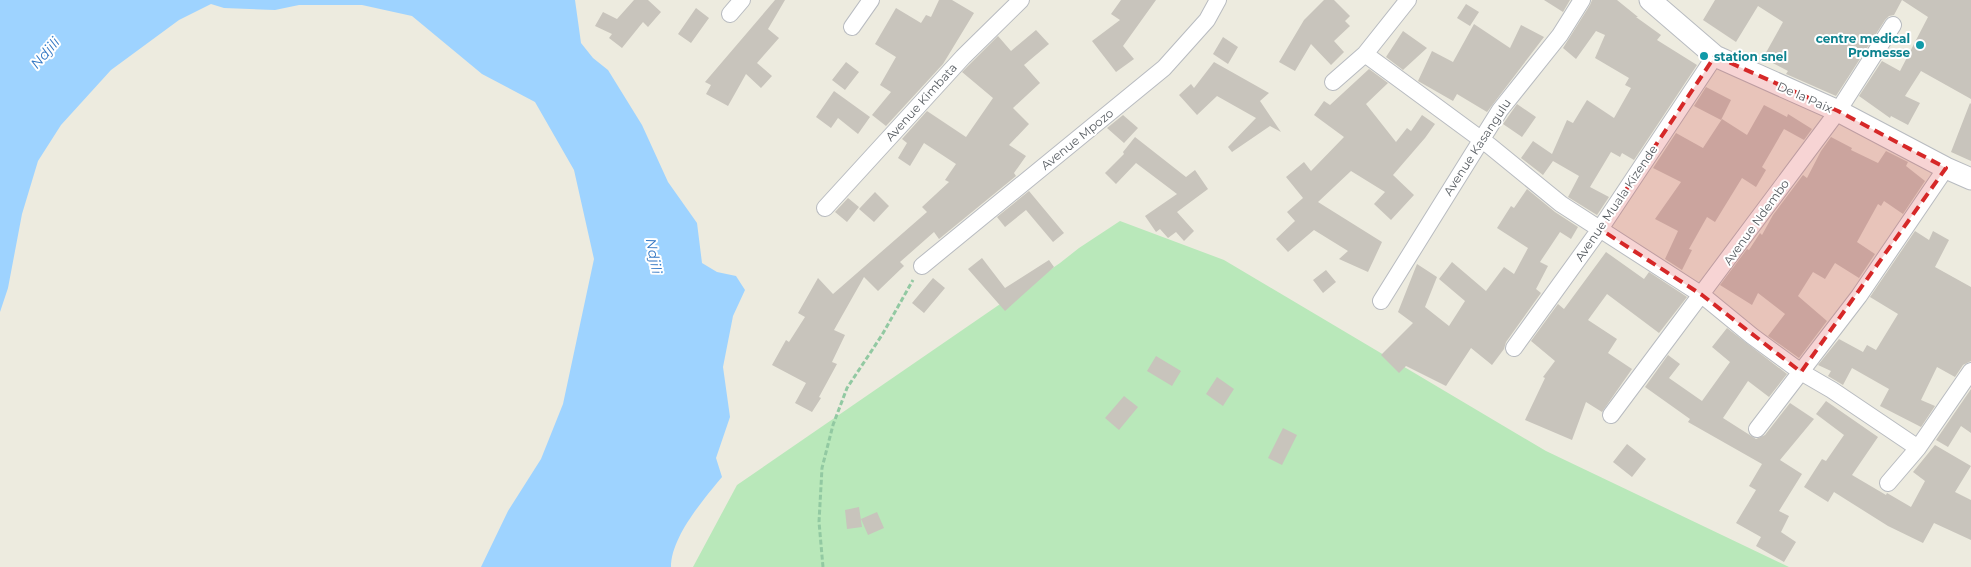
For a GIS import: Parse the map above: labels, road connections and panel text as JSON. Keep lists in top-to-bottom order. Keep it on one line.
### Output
{"streets":{"street":["De la Paix","Avenue Kimbata","Avenue Mpozo","Avenue Kasangulu","Avenue Muala Kizende","Avenue Ndembo"]},"crossings":[["De la Paix","Avenue Muala Kizende"],["De la Paix","Avenue Ndembo"]],"water":["Ndjili"],"places":["centre medical Promesse","station snel"]}
